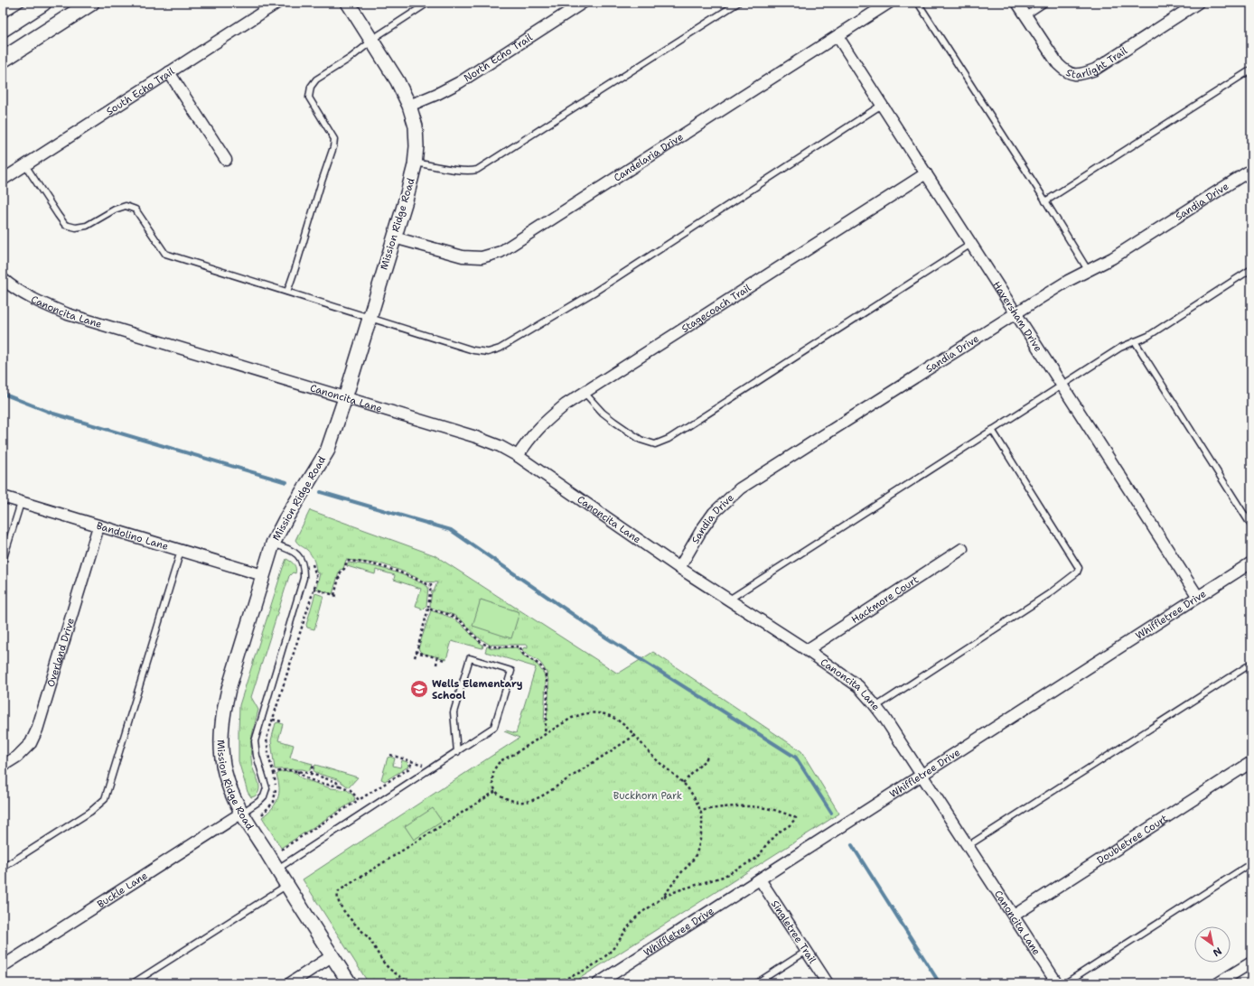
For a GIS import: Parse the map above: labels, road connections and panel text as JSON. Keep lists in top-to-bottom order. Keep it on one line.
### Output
{"streets":{"street":["North Echo Trail","Starlight Trail","South Echo Trail","Candelaria Drive","Sandia Drive","Mission Ridge Road","Stagecoach Trail","Canoncita Lane","Haversham Drive","Bandolino Lane","Hackmore Court","Whiffletree Drive","Overland Drive","Doubletree Court","Buckle Lane","Singletree Trail"]},"crossings":[["North Echo Trail","Mission Ridge Road"],["Candelaria Drive","Mission Ridge Road"],["Candelaria Drive","Haversham Drive"],["Sandia Drive","Canoncita Lane"],["Sandia Drive","Haversham Drive"],["Mission Ridge Road","Canoncita Lane"],["Mission Ridge Road","Bandolino Lane"],["Mission Ridge Road","Buckle Lane"],["Stagecoach Trail","Canoncita Lane"],["Stagecoach Trail","Haversham Drive"],["Canoncita Lane","Hackmore Court"],["Canoncita Lane","Whiffletree Drive"],["Canoncita Lane","Doubletree Court"],["Haversham Drive","Whiffletree Drive"],["Bandolino Lane","Overland Drive"],["Whiffletree Drive","Singletree Trail"]],"parks":["Buckhorn Park"],"places":{"school or university":["Wells Elementary School"]},"north":"bottom right"}
